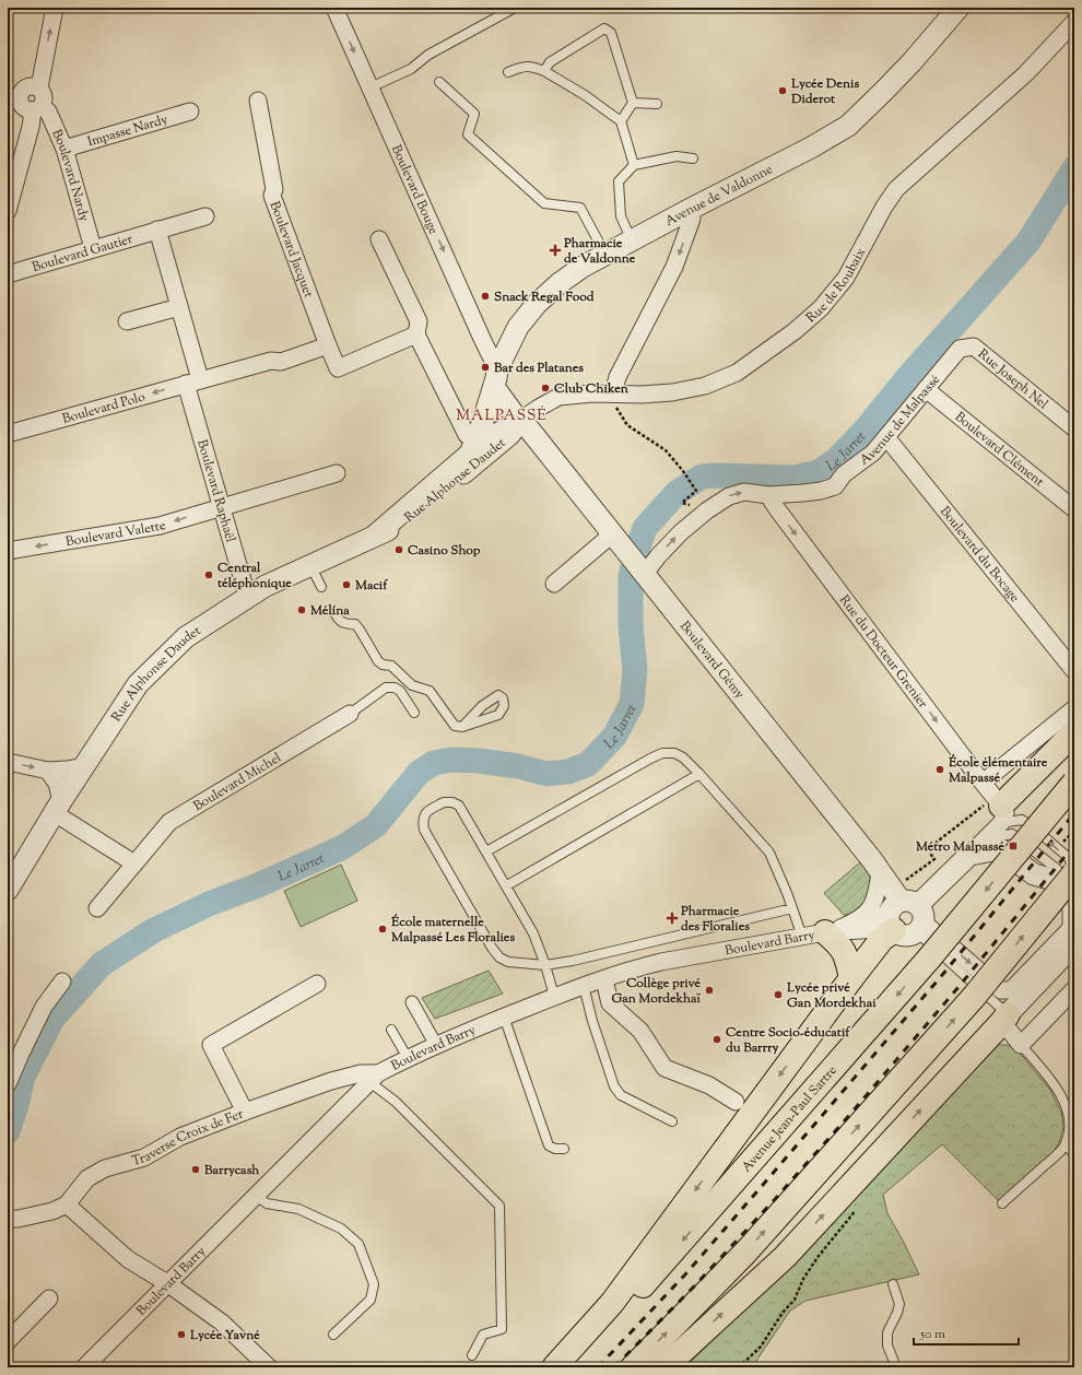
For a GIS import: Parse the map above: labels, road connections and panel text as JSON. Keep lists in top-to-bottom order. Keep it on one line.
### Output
{"streets":{"highway":["Avenue Jean-Paul Sartre"],"street":["Impasse Nardy","Boulevard Nardy","Boulevard Bouge","Avenue de Valdonne","Boulevard Jacquet","Boulevard Gautier","Rue de Roubaix","Rue Joseph Nel","Boulevard Polo","Avenue de Malpassé","Boulevard Clément","Rue Alphonse Daudet","Boulevard Raphaël","Boulevard Valette","Boulevard du Bocage","Rue du Docteur Grenier","Boulevard Gémy","Boulevard Michel","Boulevard Barry","Traverse Croix de Fer"]},"crossings":[["Impasse Nardy","Boulevard Nardy"],["Boulevard Nardy","Boulevard Gautier"],["Boulevard Bouge","Avenue de Valdonne"],["Avenue de Valdonne","Rue Alphonse Daudet"],["Boulevard Jacquet","Boulevard Polo"],["Boulevard Gautier","Boulevard Raphaël"],["Rue de Roubaix","Rue Alphonse Daudet"],["Rue de Roubaix","Boulevard Gémy"],["Rue Joseph Nel","Avenue de Malpassé"],["Boulevard Polo","Boulevard Raphaël"],["Avenue de Malpassé","Boulevard Clément"],["Avenue de Malpassé","Boulevard du Bocage"],["Avenue de Malpassé","Rue du Docteur Grenier"],["Avenue de Malpassé","Boulevard Gémy"],["Rue Alphonse Daudet","Boulevard Raphaël"],["Rue Alphonse Daudet","Boulevard Gémy"],["Boulevard Raphaël","Boulevard Valette"],["Boulevard Gémy","Boulevard Barry"],["Boulevard Barry","Traverse Croix de Fer"]],"one_way":["Boulevard Polo","Boulevard Valette","Rue du Docteur Grenier"],"districts":["MALPASSÉ"],"water":["Le Jarret"],"places":{"other":["Lycée Denis Diderot","Snack Regal Food","Bar des Platanes","Club Chiken","Casino Shop","Central téléphonique","Macif","Mélína","École élémentaire Malpassé","École maternelle Malpassé Les Floralies","Collège privé Gan Mordekhaï","Lycée privé Gan Mordekhai","Centre Socio-éducatif du Barrry","Barrycash","Lycée Yavné"],"health":["Pharmacie de Valdonne","Pharmacie des Floralies"],"transit":["Métro Malpassé"]},"scale_bar":"50 m"}
